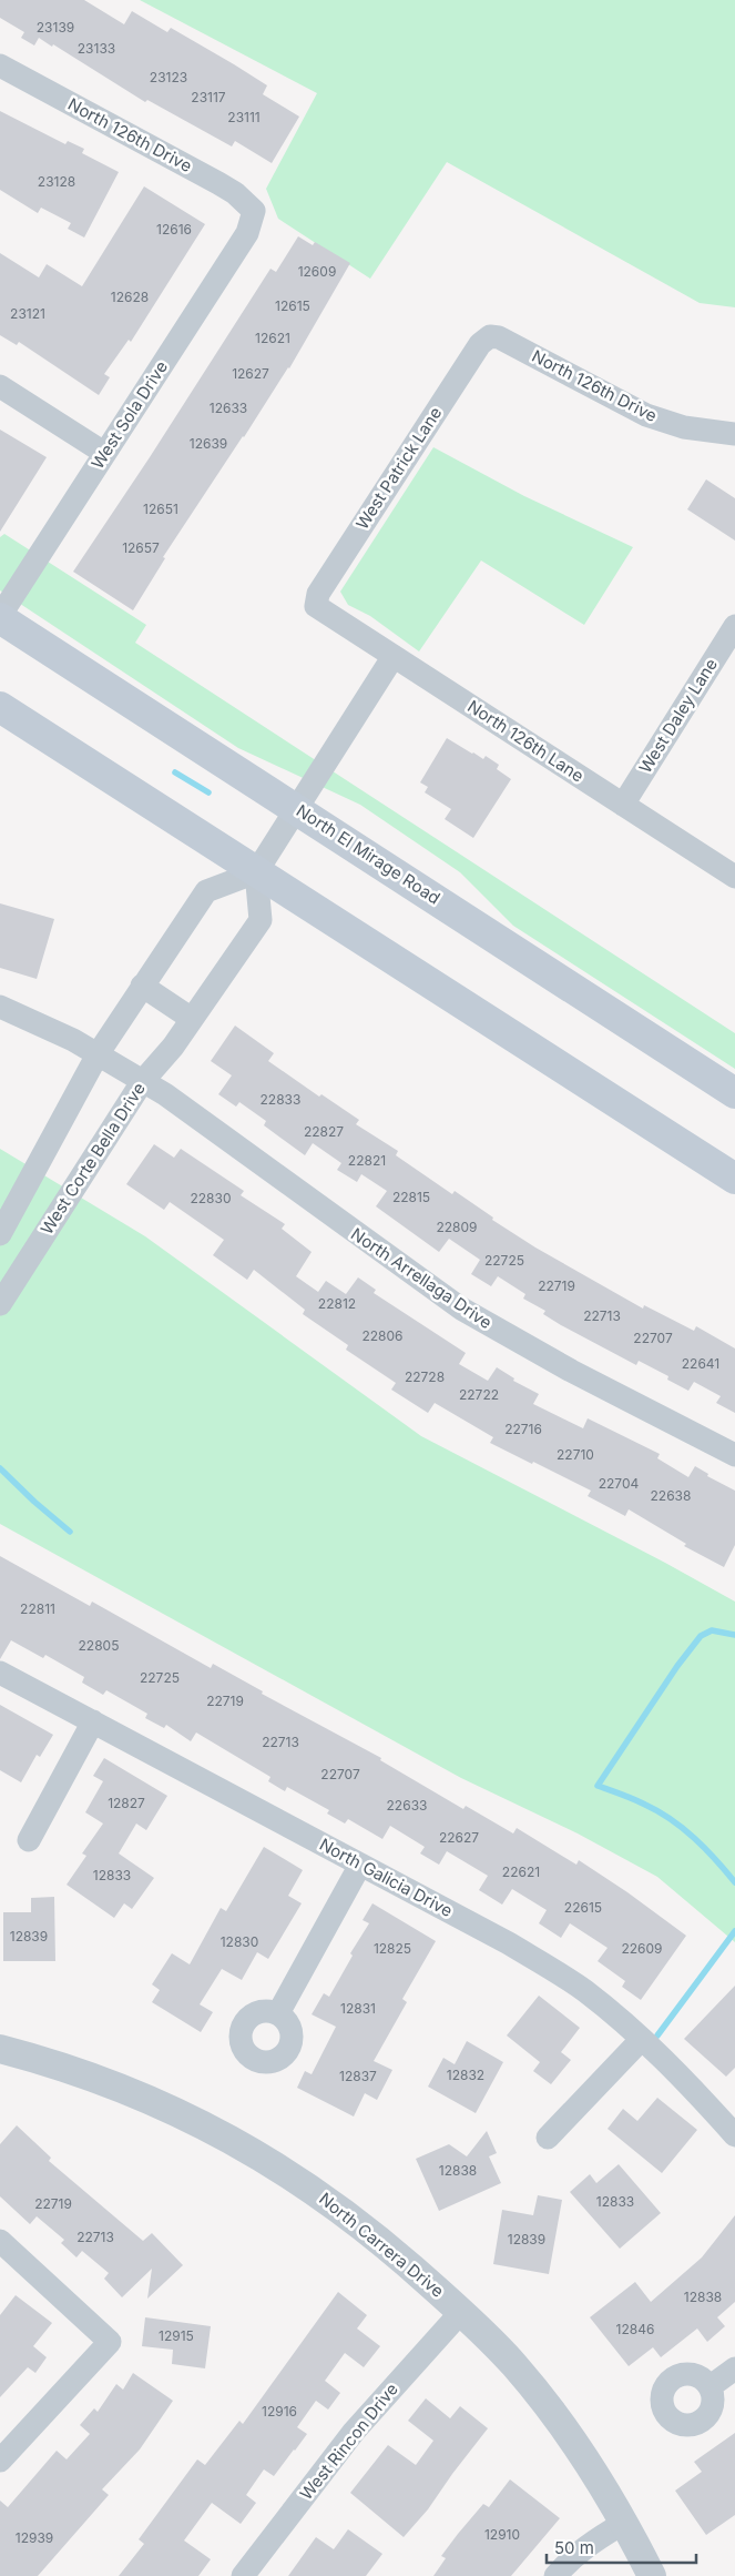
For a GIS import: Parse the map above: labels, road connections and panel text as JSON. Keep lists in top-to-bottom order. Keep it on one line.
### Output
{"streets":{"main road":["North El Mirage Road"],"street":["North 126th Drive","West Sola Drive","West Patrick Lane","West Daley Lane","North 126th Lane","West Corte Bella Drive","North Arrellaga Drive","North Galicia Drive","North Carrera Drive","West Rincon Drive"]},"crossings":[["North 126th Drive","West Sola Drive"],["North 126th Drive","West Patrick Lane"],["West Sola Drive","North El Mirage Road"],["West Patrick Lane","North 126th Lane"],["West Daley Lane","North 126th Lane"],["West Corte Bella Drive","North Arrellaga Drive"],["North Carrera Drive","West Rincon Drive"]],"house_numbers":["23139","23133","23123","23117","23111","23128","12616","12609","12628","12615","23121","12621","12627","12633","12639","12651","12657","22833","22827","22821","22815","22830","22809","22725","22719","22812","22713","22806","22707","22641","22728","22722","22716","22710","22704","22638","22811","22805","22725","22719","22713","22707","12827","22633","22627","22621","12833","22615","12839","12830","12825","22609","12831","12832","12837","12838","12833","22719","22713","12839","12838","12846","12915","12916","12910","12939"],"scale_bar":"50 m"}
